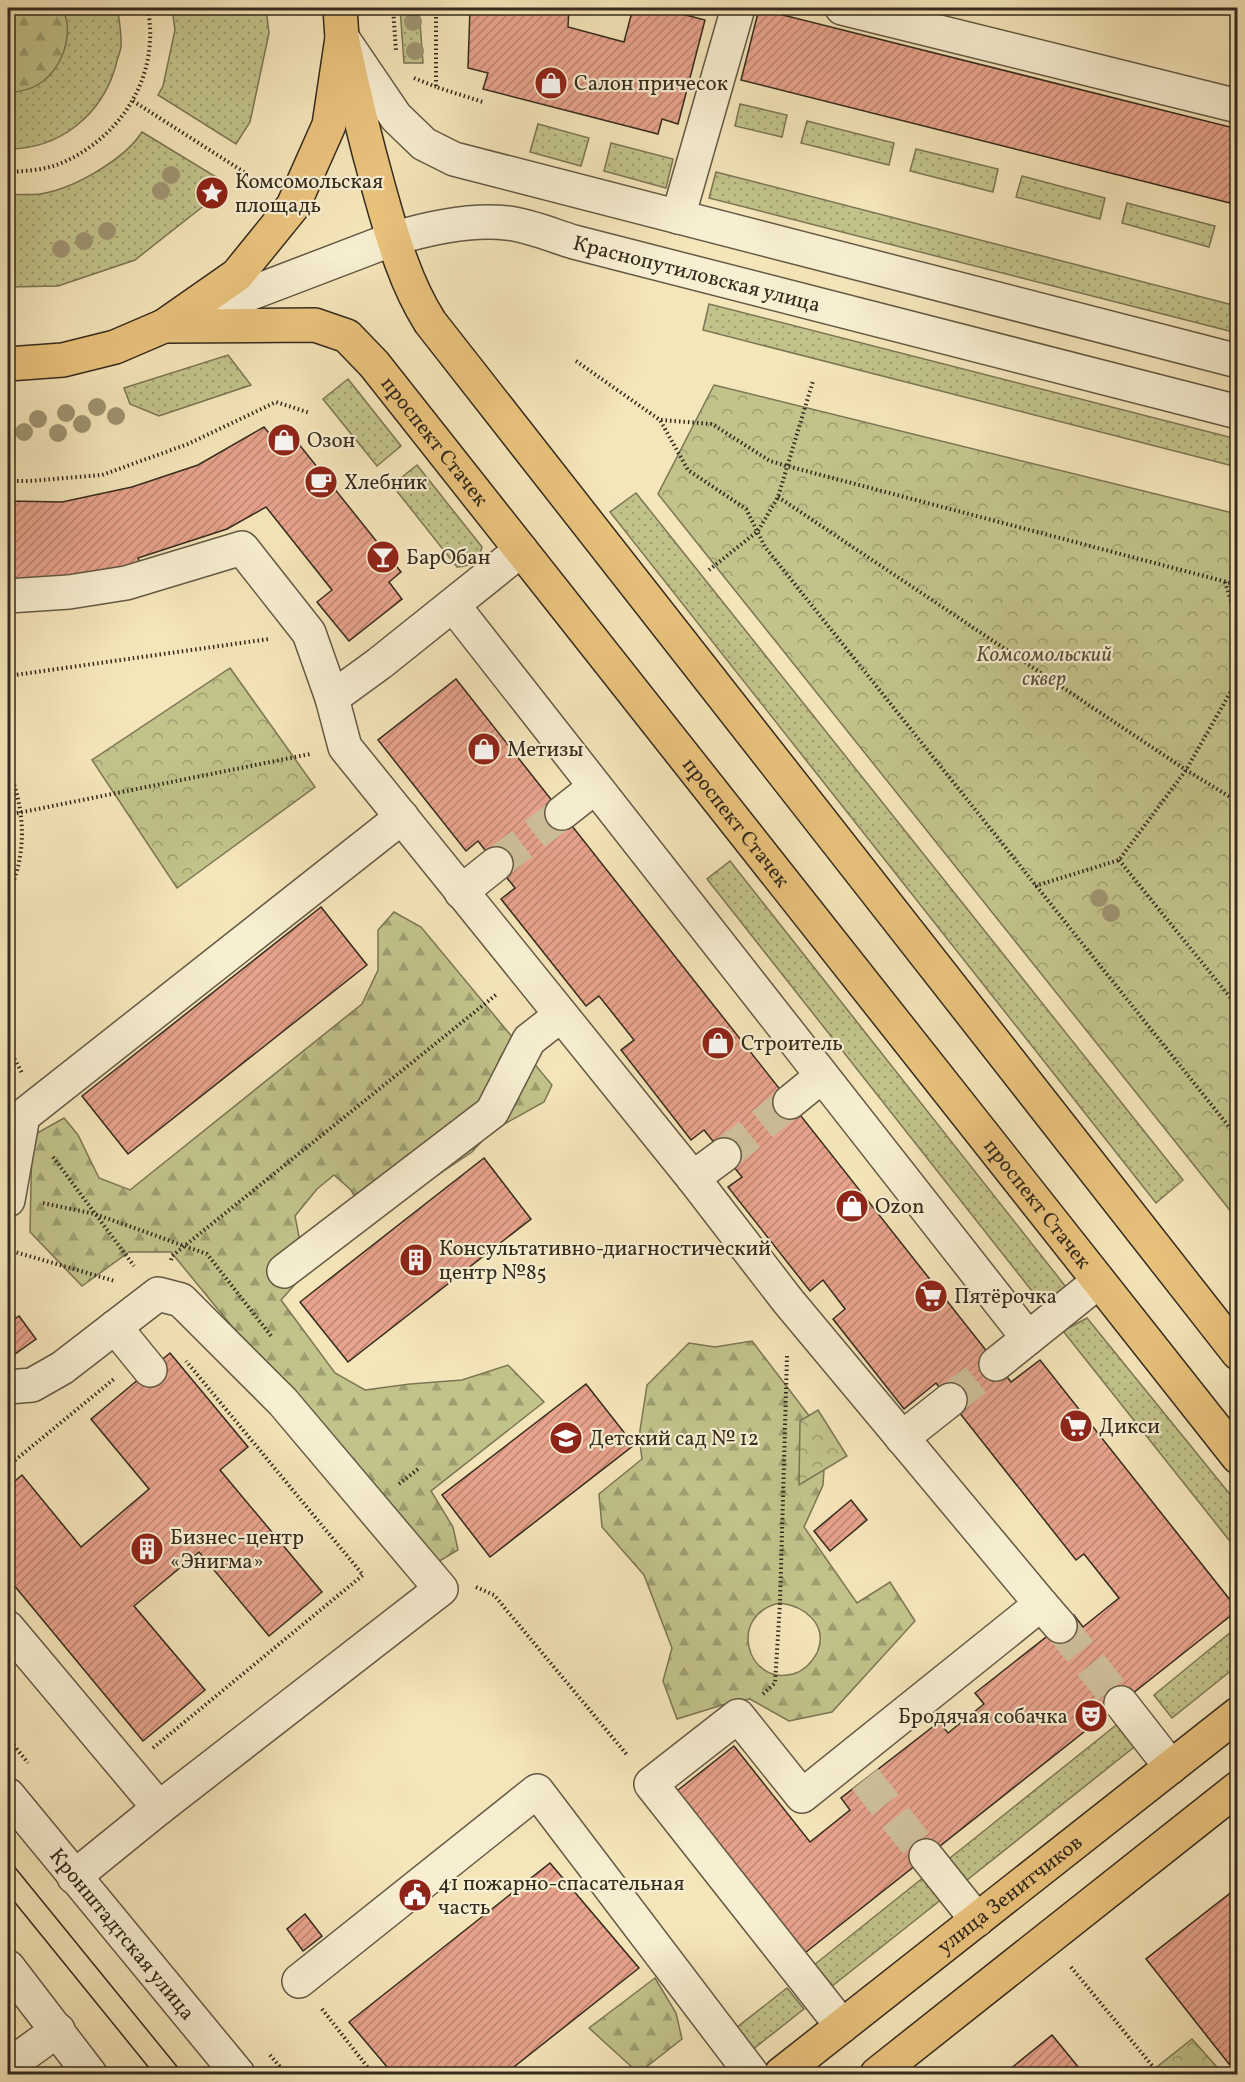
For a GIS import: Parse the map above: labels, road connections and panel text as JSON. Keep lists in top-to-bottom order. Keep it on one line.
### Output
{"streets":{"main road":["проспект Стачек","улица Зенитчиков"],"street":["Краснопутиловская улица","Кронштадтская улица"]},"crossings":[["Краснопутиловская улица","проспект Стачек"]],"parks":["Комсомольский сквер"],"places":{"shop":["Салон причесок","Озон","Метизы","Строитель","Ozon"],"place":["Комсомольская площадь"],"cafe":["Хлебник"],"bar":["БарОбан"],"building":["Консультативно-диагностический центр №85","Бизнес-центр «Энигма»"],"supermarket":["Пятёрочка","Дикси"],"school or university":["Детский сад № 12"],"theatre":["Бродячая собачка"],"public building":["41 пожарно-спасательная часть"]}}
